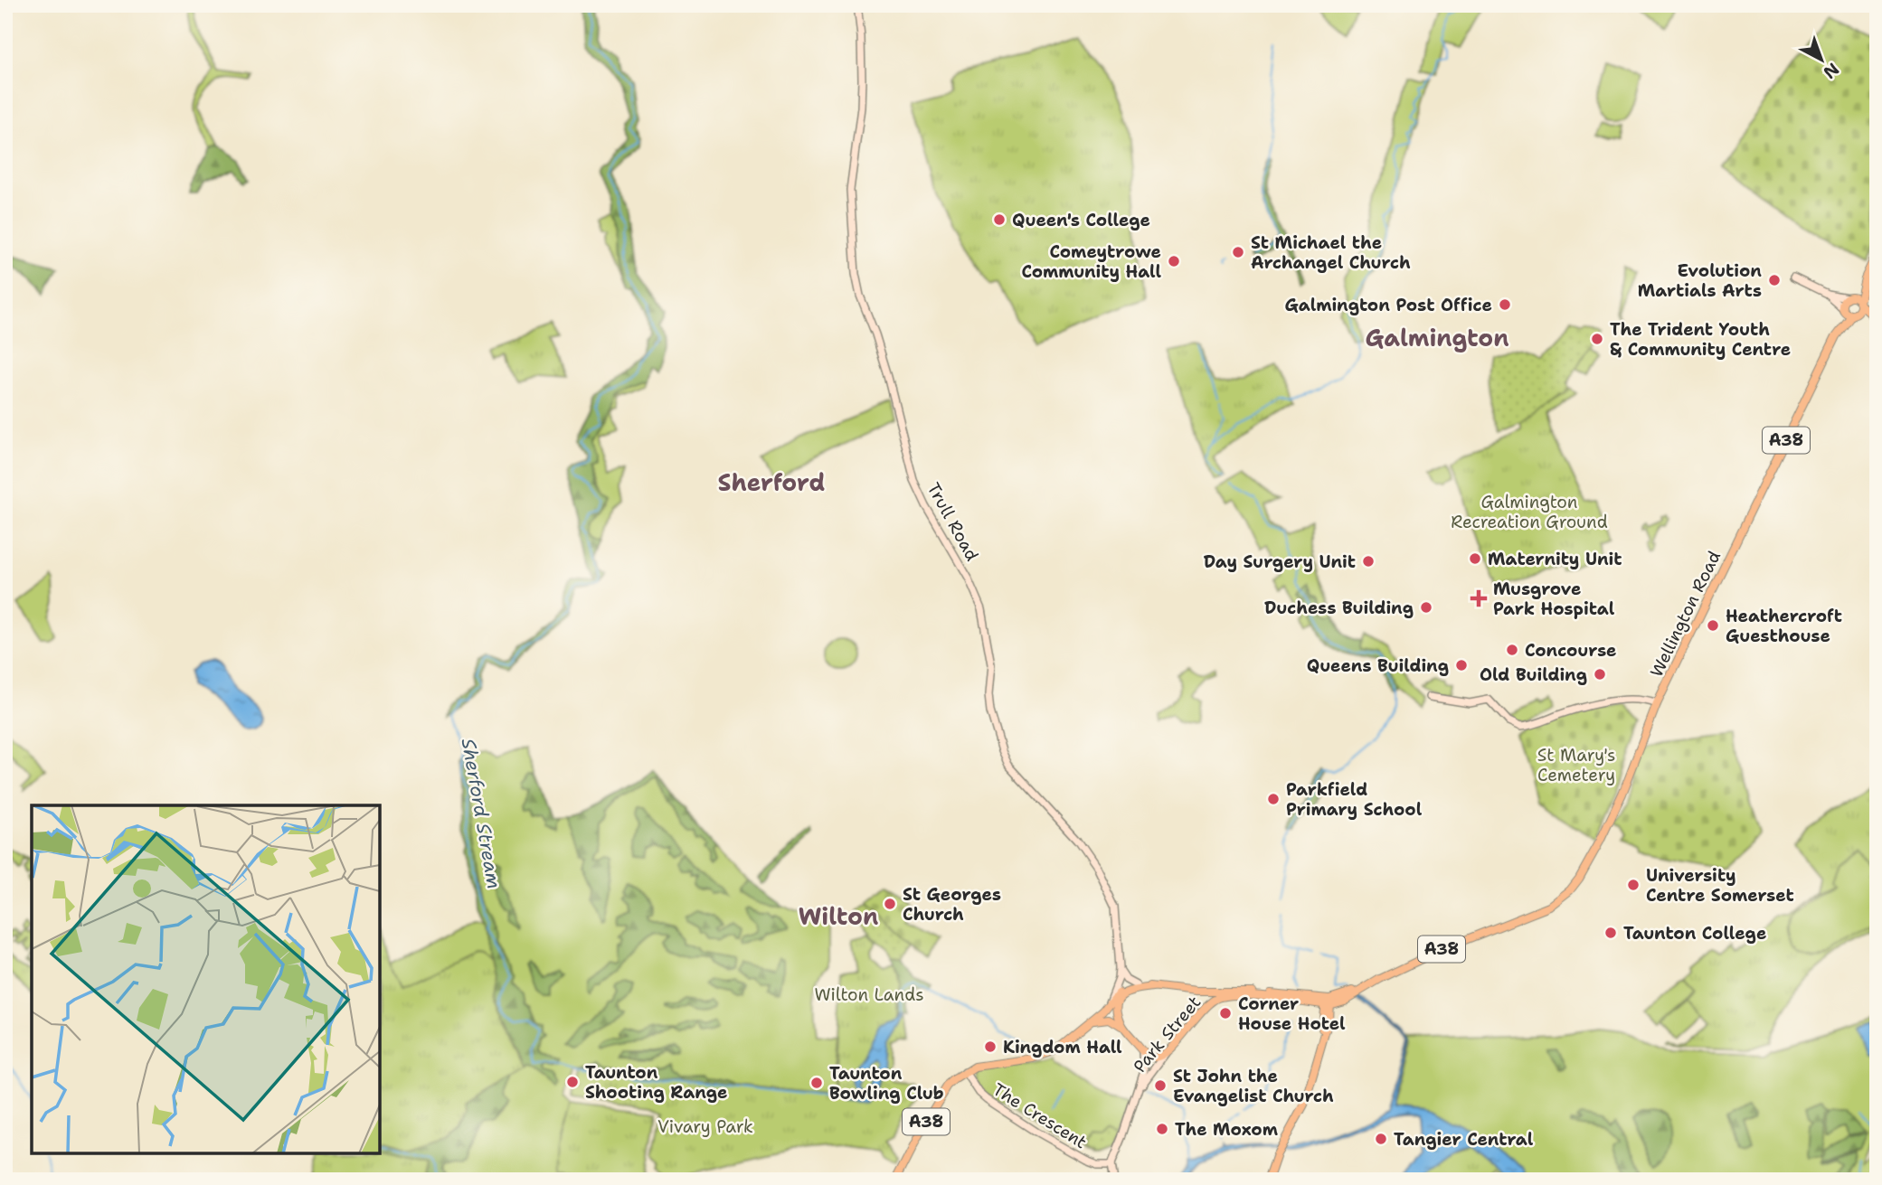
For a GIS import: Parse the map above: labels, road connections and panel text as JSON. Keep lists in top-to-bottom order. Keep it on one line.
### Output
{"streets":{"main road":["A38","Wellington Road","Park Street"],"street":["Trull Road","The Crescent"]},"crossings":[["A38","Trull Road"],["A38","Wellington Road"],["A38","Park Street"],["A38","The Crescent"],["Park Street","The Crescent"]],"districts":["Galmington","Sherford","Wilton"],"water":["Sherford Stream"],"parks":["Galmington Recreation Ground","St Mary's Cemetery","Wilton Lands","Vivary Park"],"places":{"other":["Queen's College","St Michael the Archangel Church","Comeytrowe Community Hall","Evolution Martials Arts","Galmington Post Office","The Trident Youth & Community Centre","Maternity Unit","Day Surgery Unit","Duchess Building","Heathercroft Guesthouse","Concourse","Queens Building","Old Building","Parkfield Primary School","University Centre Somerset","St Georges Church","Taunton College","Corner House Hotel","Kingdom Hall","Taunton Shooting Range","Taunton Bowling Club","St John the Evangelist Church","The Moxom","Tangier Central"],"health":["Musgrove Park Hospital"]},"north":"bottom right"}
